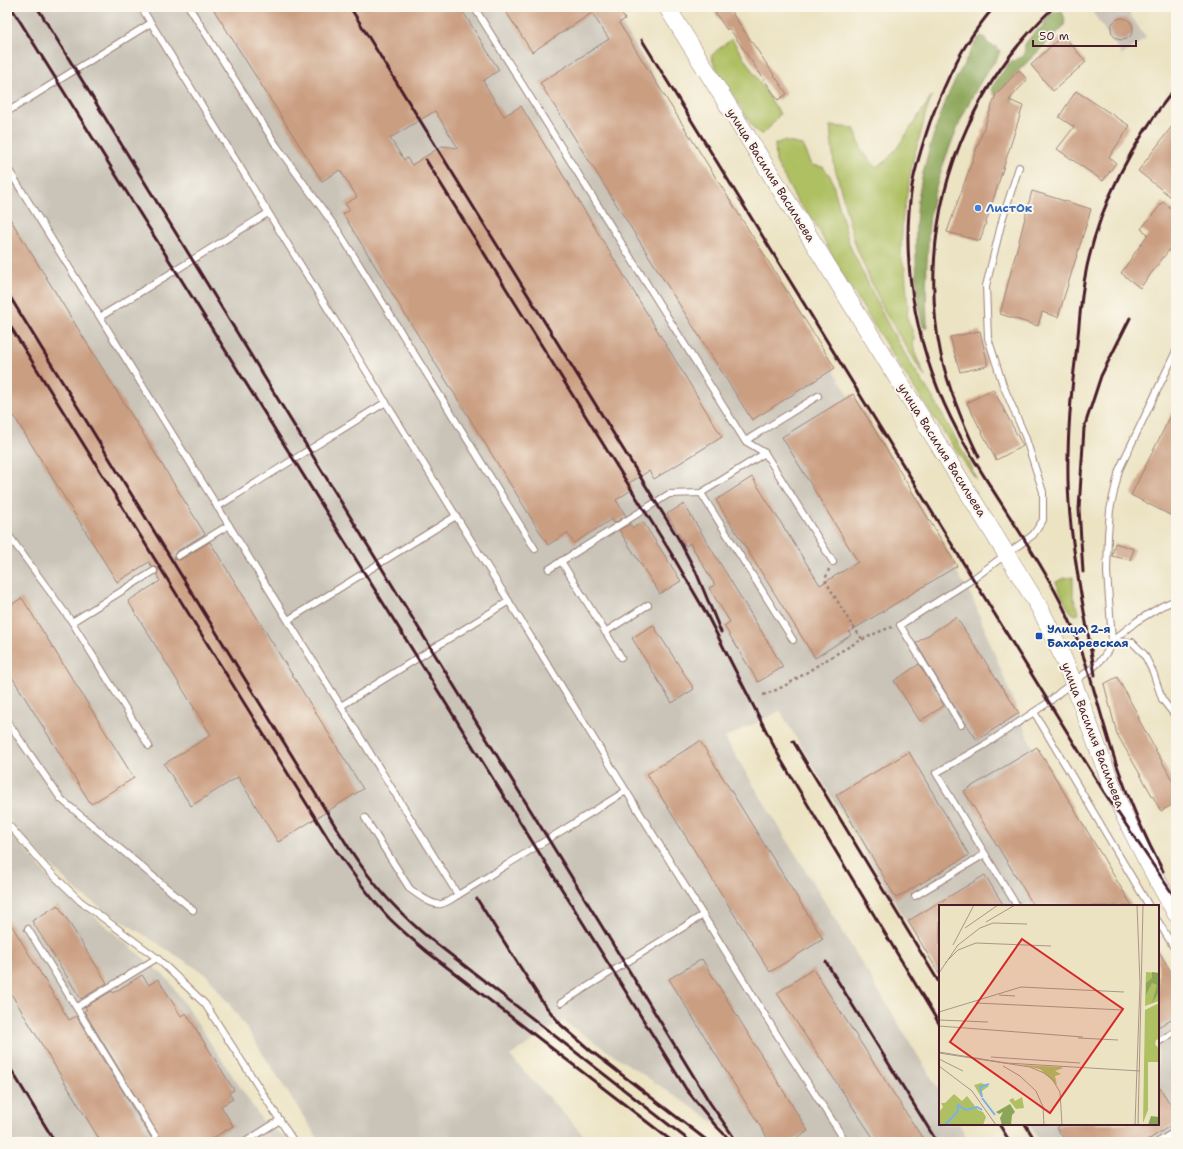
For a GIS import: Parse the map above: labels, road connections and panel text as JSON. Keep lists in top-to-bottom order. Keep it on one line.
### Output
{"streets":{"main road":["улица Василия Васильева"]},"places":{"other":["ЛистОк"],"transit":["Улица 2-я Бахаревская"]},"scale_bar":"50 m"}
